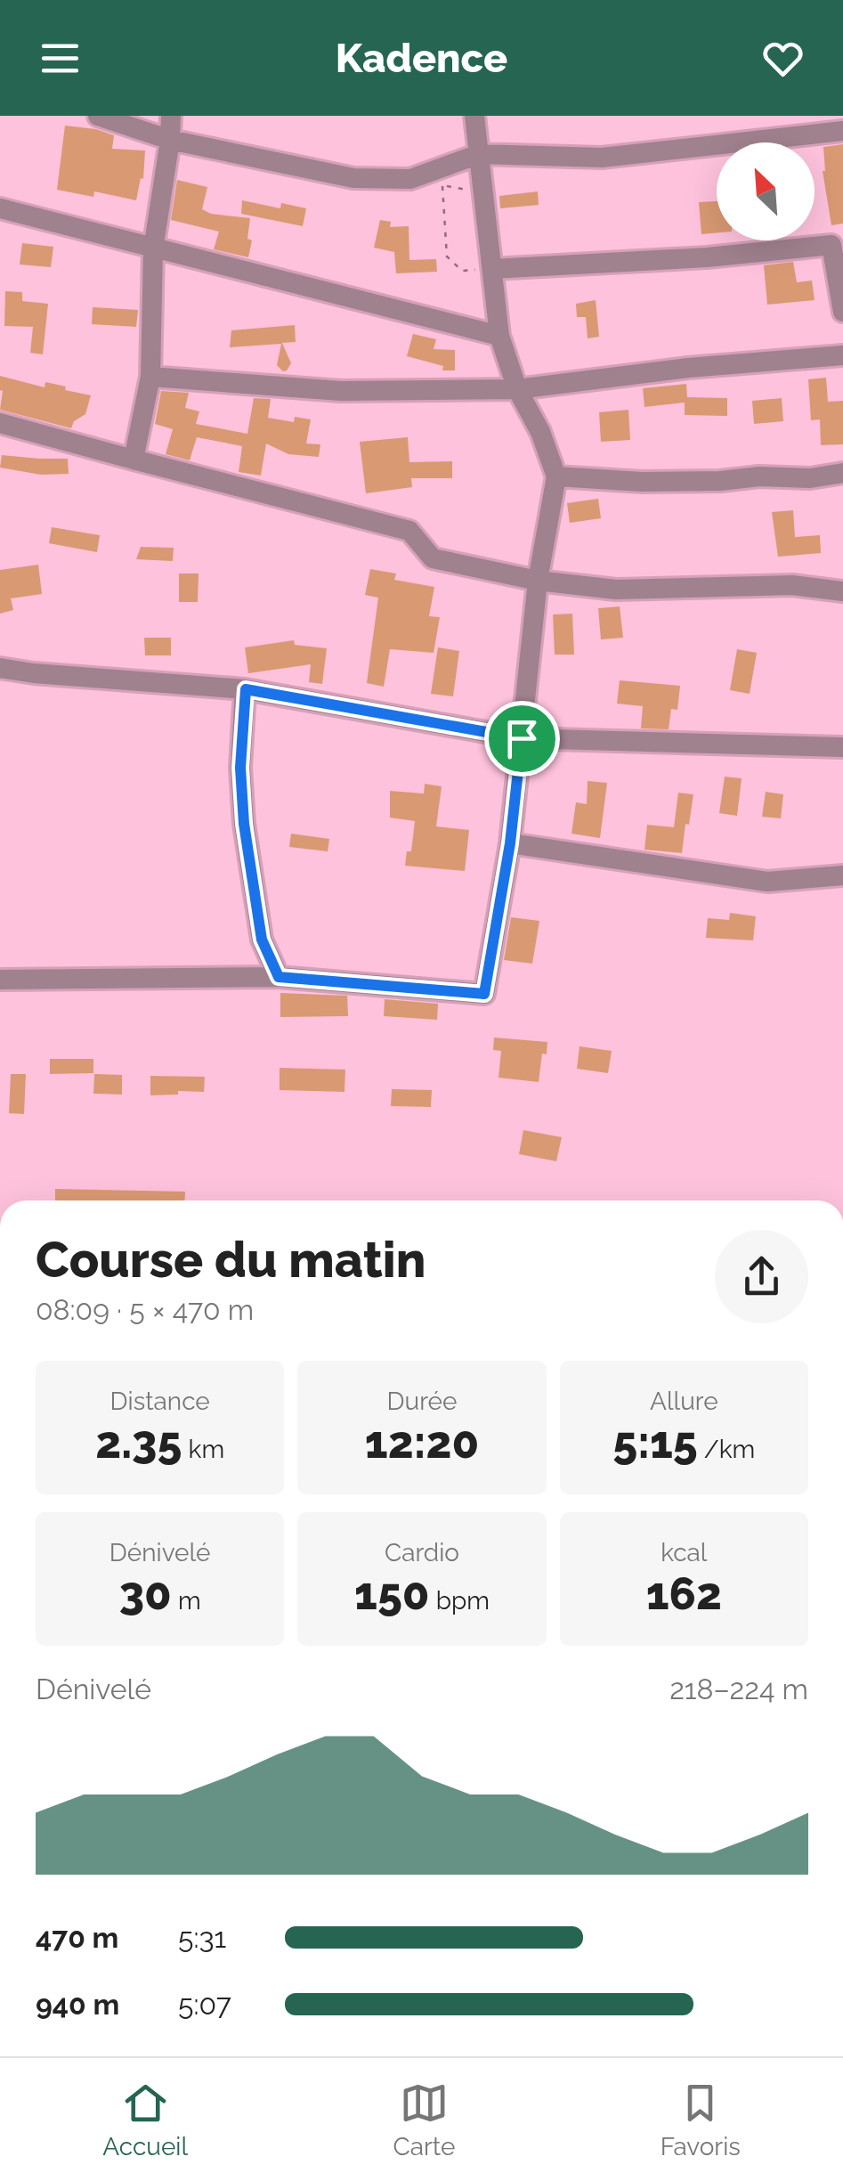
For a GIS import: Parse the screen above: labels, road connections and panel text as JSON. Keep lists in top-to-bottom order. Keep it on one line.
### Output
{"north":"top left","page":{"header":"Kadence","heading":["Course du matin","08:09 · 5 × 470 m"],"stats":[["Distance","2.35 km"],["Durée","12:20"],["Allure","5:15 /km"],["Dénivelé","30 m"],["Cardio","150 bpm"],["kcal","162"]],"chart":["Dénivelé","218–224 m"],"list":[{"name":"470 m","note":"5:31"},{"name":"940 m","note":"5:07"}],"tabs":["Accueil","Carte","Favoris"]}}
